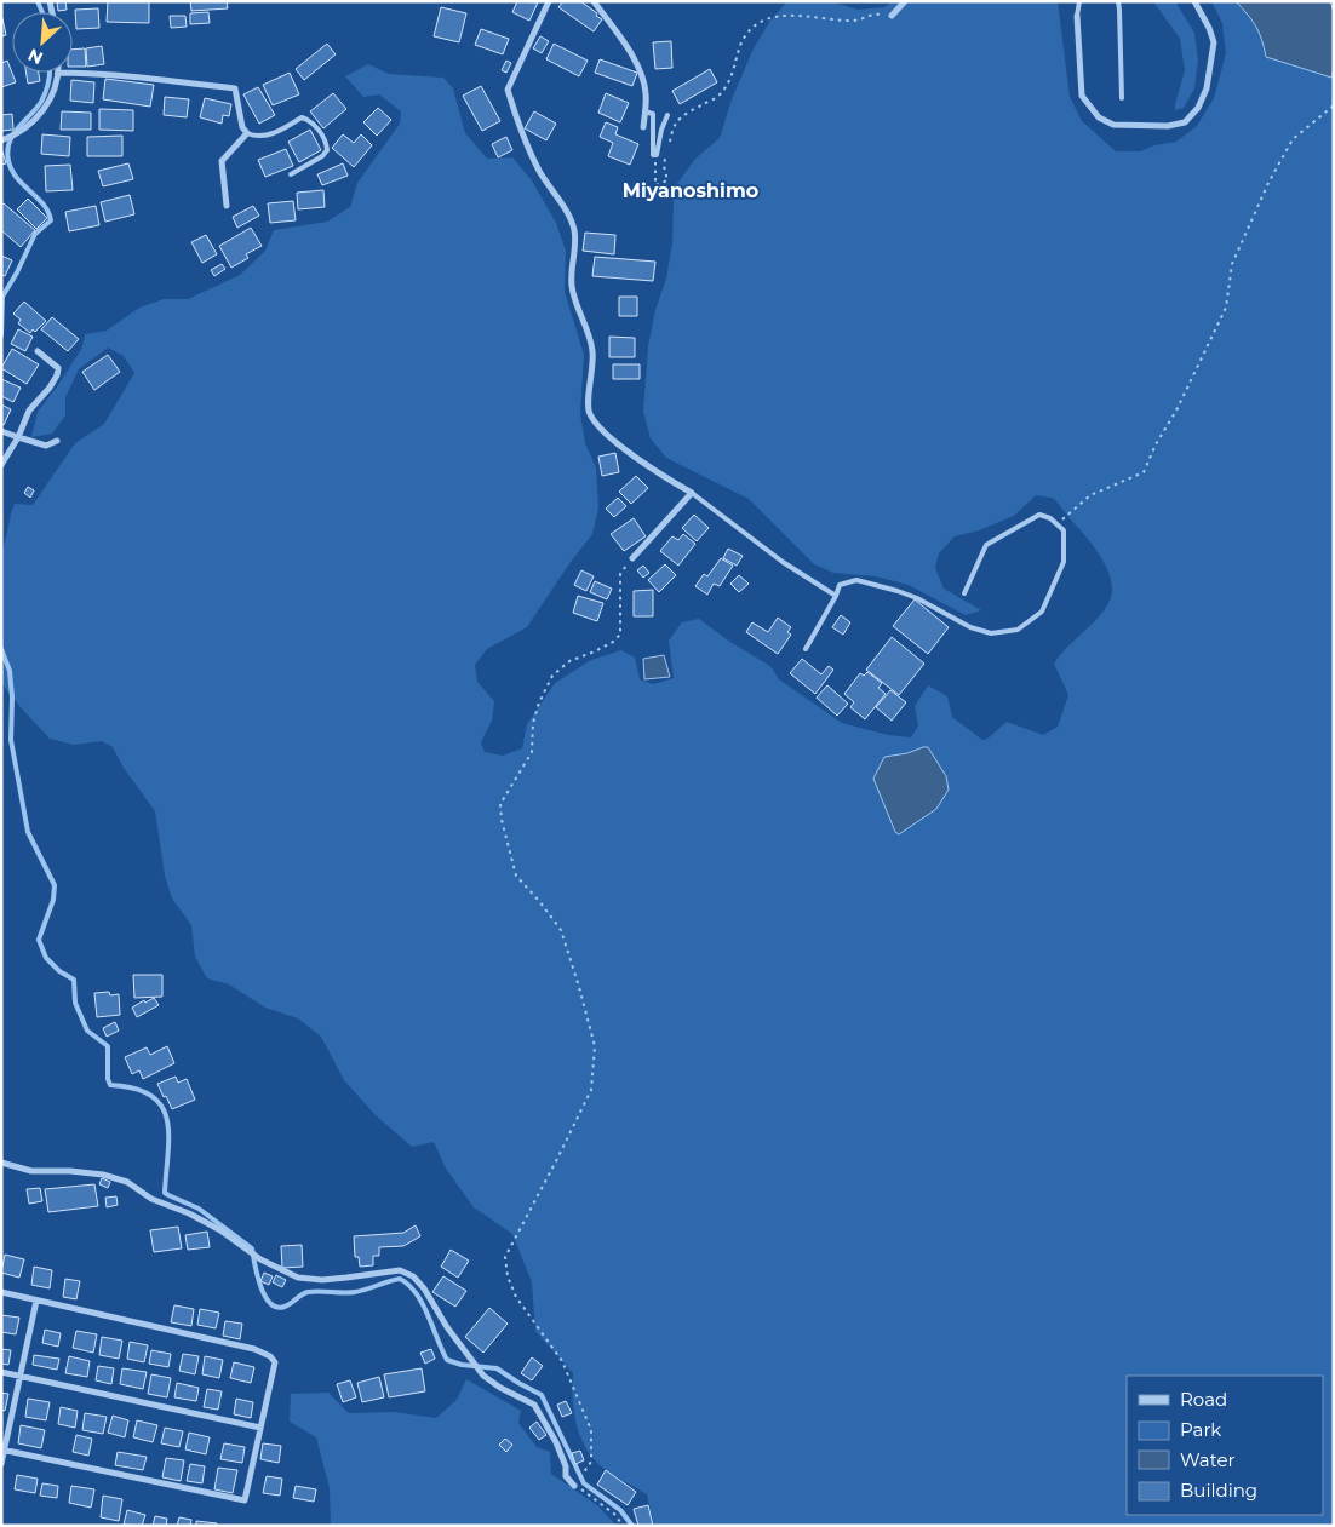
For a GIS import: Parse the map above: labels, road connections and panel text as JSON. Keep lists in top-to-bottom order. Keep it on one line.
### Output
{"districts":["Miyanoshimo"],"legend":["Road","Park","Water","Building"],"north":"bottom left"}
